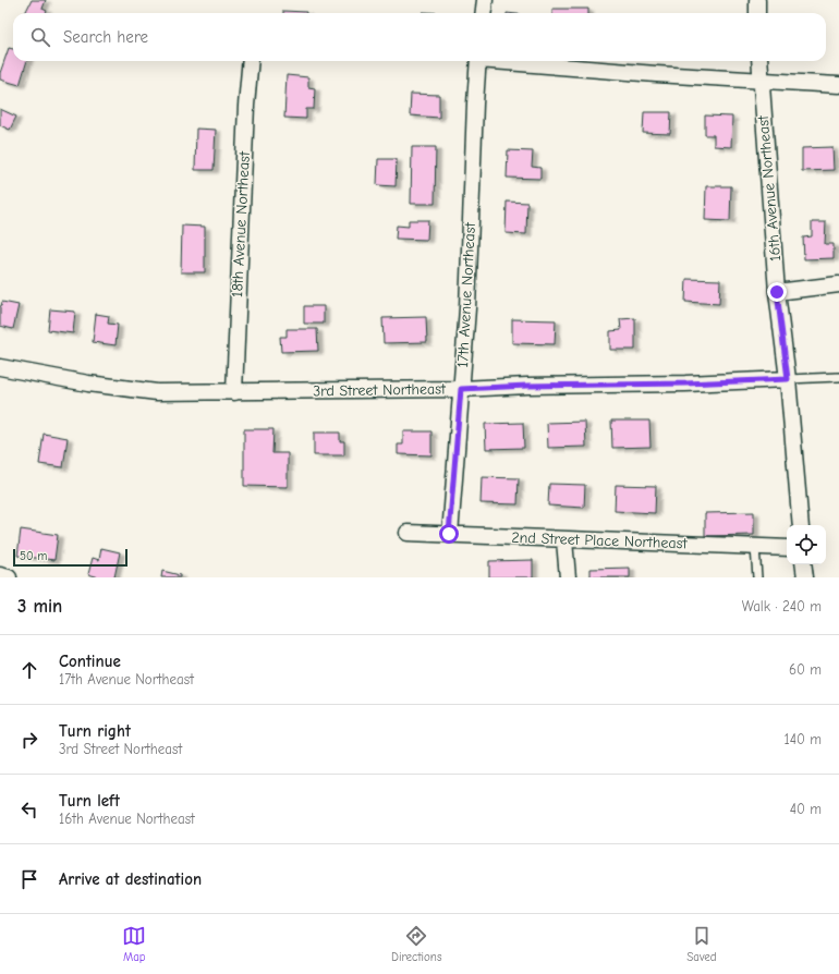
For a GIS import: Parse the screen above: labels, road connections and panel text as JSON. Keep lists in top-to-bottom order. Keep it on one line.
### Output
{"streets":{"street":["16th Avenue Northeast","18th Avenue Northeast","17th Avenue Northeast","3rd Street Northeast","2nd Street Place Northeast"]},"crossings":[["16th Avenue Northeast","3rd Street Northeast"],["18th Avenue Northeast","3rd Street Northeast"],["17th Avenue Northeast","3rd Street Northeast"],["17th Avenue Northeast","2nd Street Place Northeast"]],"scale_bar":"50 m","page":{"search":"Search here","scale":"50 m","heading":["3 min","Walk · 240 m"],"list":[["Continue","17th Avenue Northeast","60 m"],["Turn right","3rd Street Northeast","140 m"],["Turn left","16th Avenue Northeast","40 m"],"Arrive at destination"],"nav":["Map","Directions","Saved"]}}
